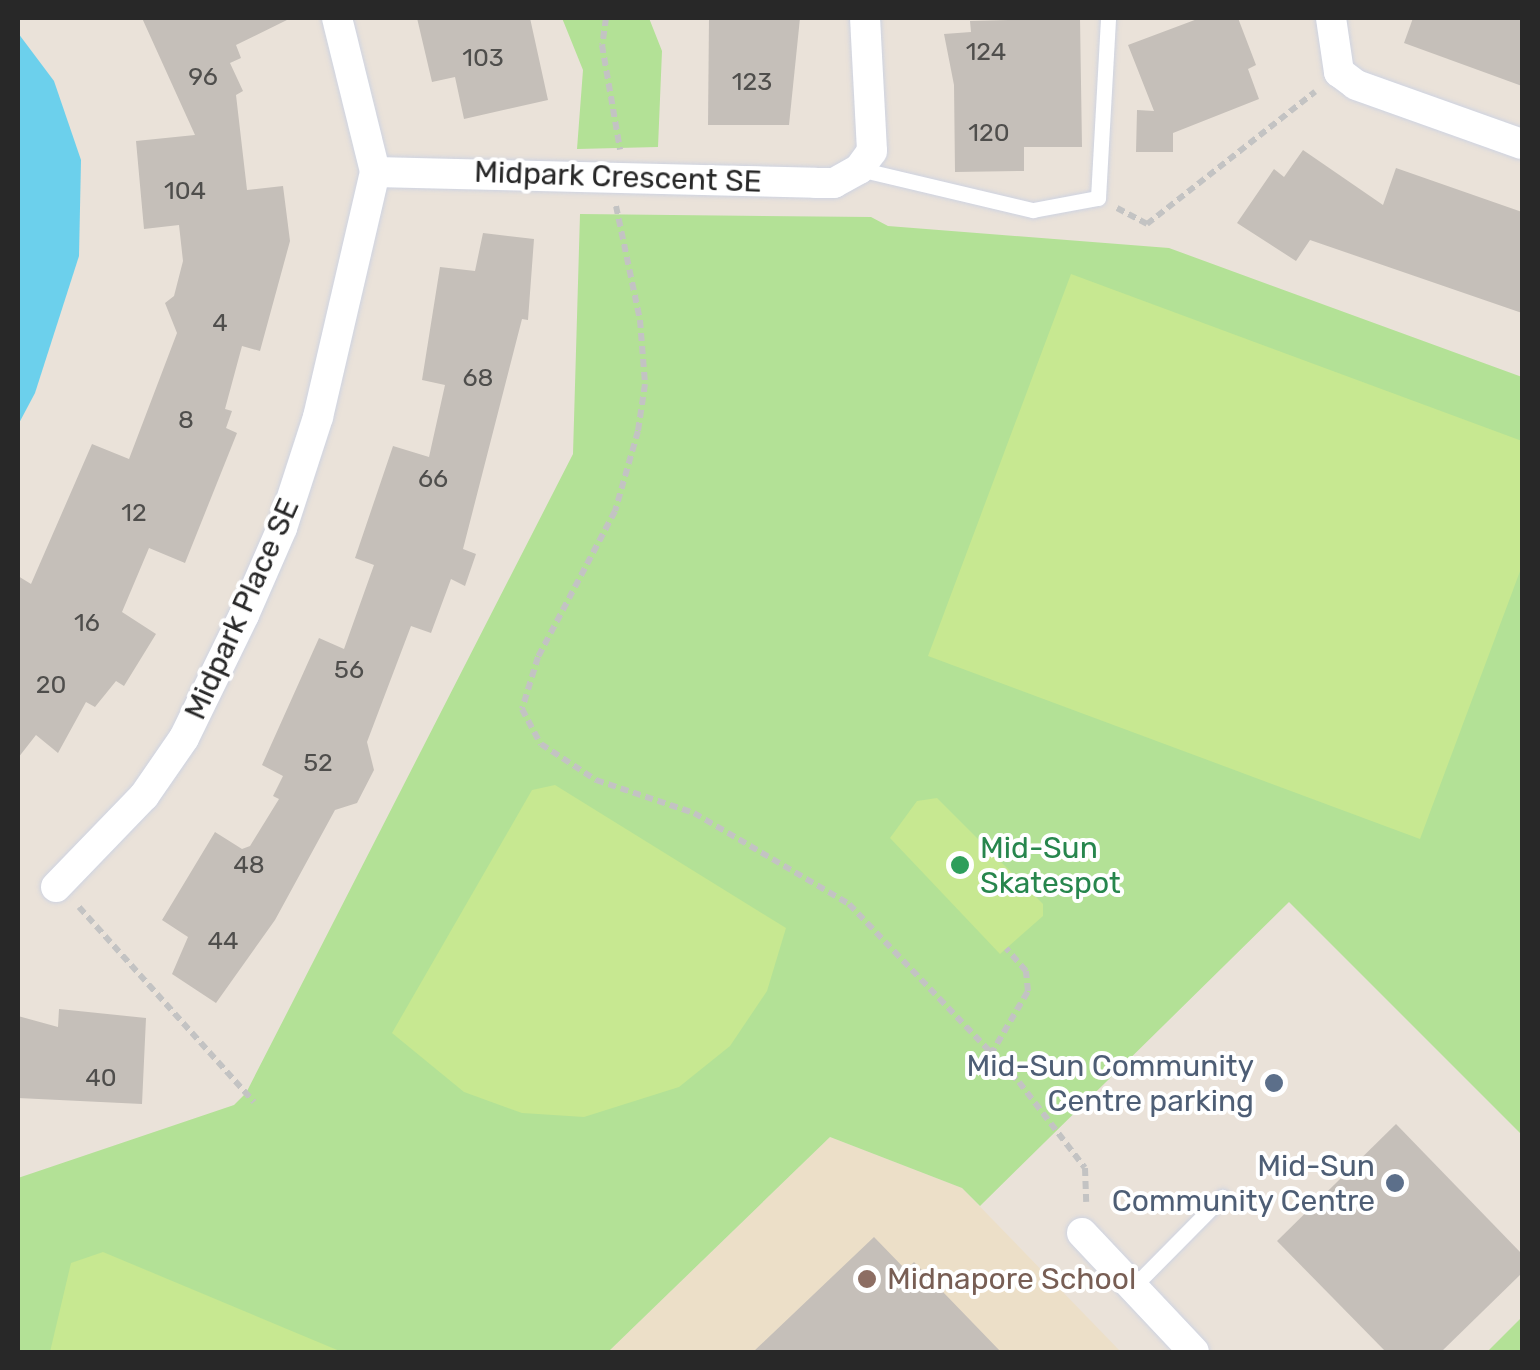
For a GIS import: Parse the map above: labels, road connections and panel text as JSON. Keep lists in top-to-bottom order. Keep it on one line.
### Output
{"streets":{"street":["Midpark Crescent SE","Midpark Place SE"]},"crossings":[["Midpark Crescent SE","Midpark Place SE"]],"places":["Mid-Sun Skatespot","Mid-Sun Community Centre parking","Mid-Sun Community Centre","Midnapore School"],"house_numbers":["124","103","96","123","120","104","4","68","8","66","12","16","56","20","52","48","44","40"]}
